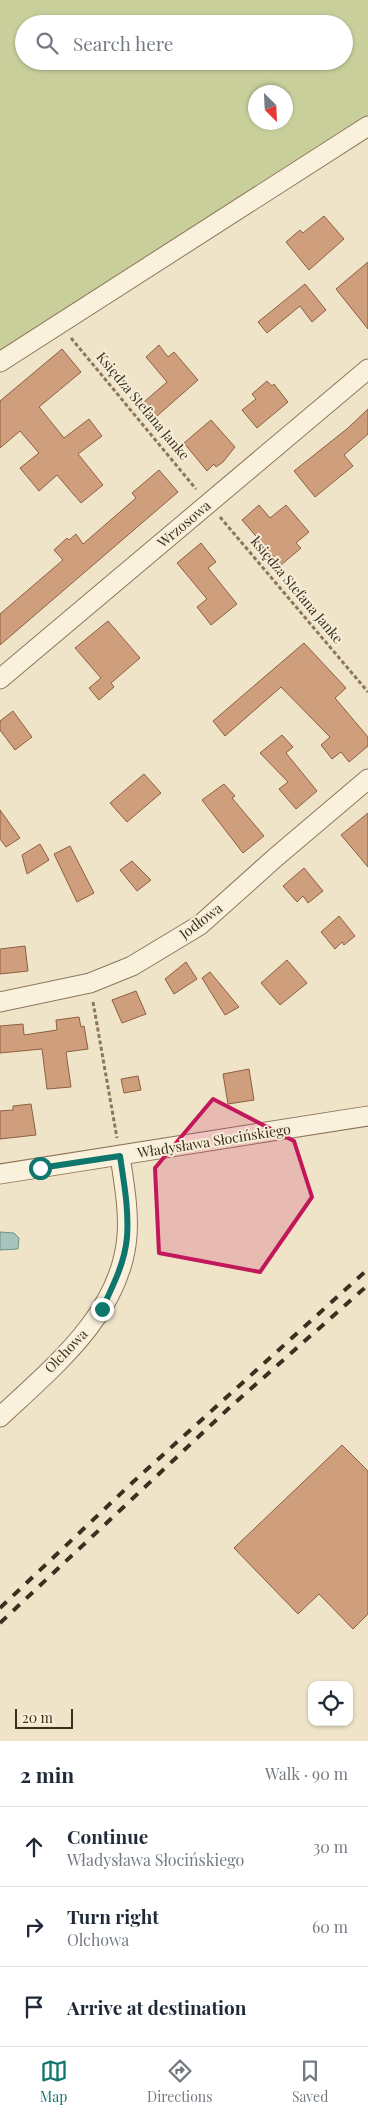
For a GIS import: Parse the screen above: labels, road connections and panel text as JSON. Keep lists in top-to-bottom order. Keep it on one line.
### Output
{"streets":{"street":["Wrzosowa","Jodłowa","Władysława Słocińskiego","Olchowa"],"path":["Księdza Stefana Janke","księdza Stefana Janke"]},"crossings":[["Księdza Stefana Janke","Wrzosowa"],["Księdza Stefana Janke","księdza Stefana Janke"],["Wrzosowa","księdza Stefana Janke"],["Władysława Słocińskiego","Olchowa"]],"scale_bar":"20 m","north":"bottom right","page":{"search":"Search here","scale":"20 m","heading":["2 min","Walk · 90 m"],"list":[["Continue","Władysława Słocińskiego","30 m"],["Turn right","Olchowa","60 m"],"Arrive at destination"],"nav":["Map","Directions","Saved"]}}
